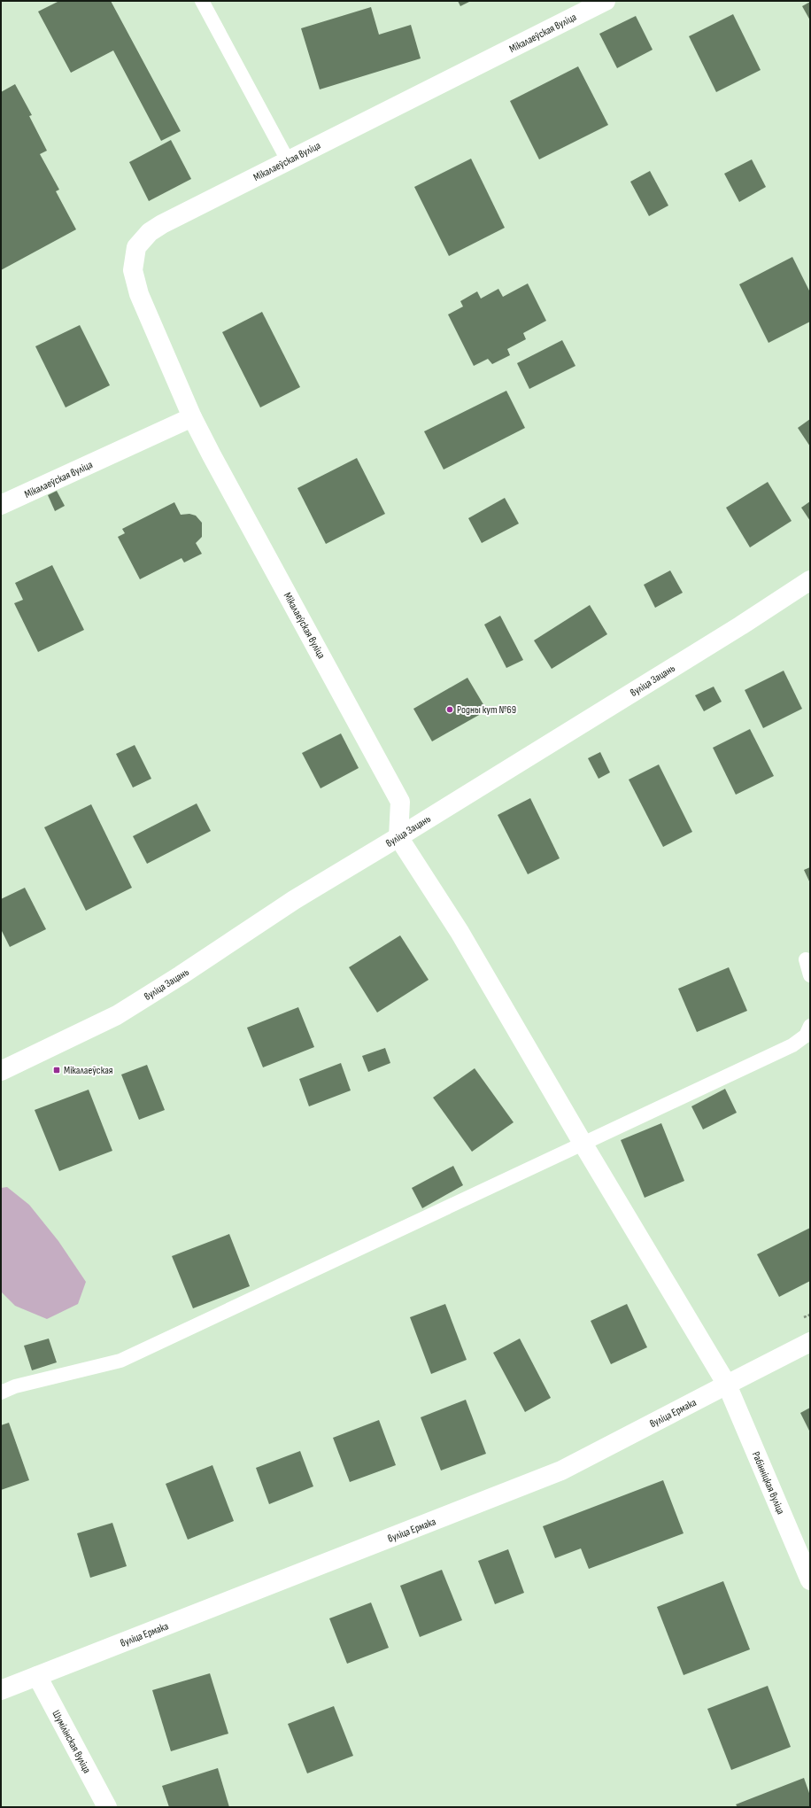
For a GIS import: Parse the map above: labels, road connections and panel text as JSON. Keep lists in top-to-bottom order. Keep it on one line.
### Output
{"streets":{"street":["Мікалаеўская вуліца","вуліца Зацань","вуліца Ермака","Рабінніцкая вуліца","Шумілінская вуліца"]},"crossings":[["Мікалаеўская вуліца","вуліца Зацань"],["Мікалаеўская вуліца","Рабінніцкая вуліца"],["вуліца Зацань","Рабінніцкая вуліца"],["вуліца Ермака","Рабінніцкая вуліца"],["вуліца Ермака","Шумілінская вуліца"]],"places":{"other":["Родны кут №69"],"transit":["Мікалаеўская"]}}
